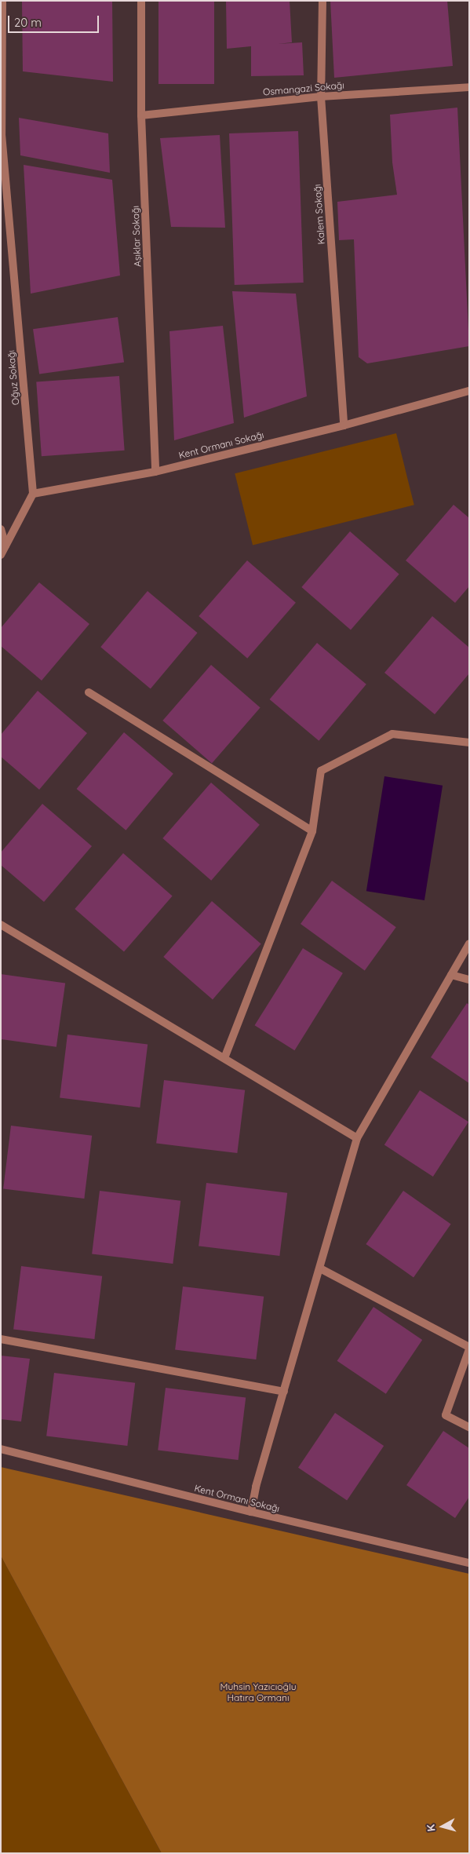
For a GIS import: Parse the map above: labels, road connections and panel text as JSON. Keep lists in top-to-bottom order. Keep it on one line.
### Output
{"streets":{"street":["Osmangazi Sokağı","Kalem Sokağı","Aşıklar Sokağı","Oğuz Sokağı","Kent Ormanı Sokağı"]},"crossings":[["Osmangazi Sokağı","Kalem Sokağı"],["Osmangazi Sokağı","Aşıklar Sokağı"],["Kalem Sokağı","Kent Ormanı Sokağı"],["Aşıklar Sokağı","Kent Ormanı Sokağı"],["Oğuz Sokağı","Kent Ormanı Sokağı"]],"parks":["Muhsin Yazıcıoğlu Hatıra Ormanı"],"scale_bar":"20 m","north":"left"}
